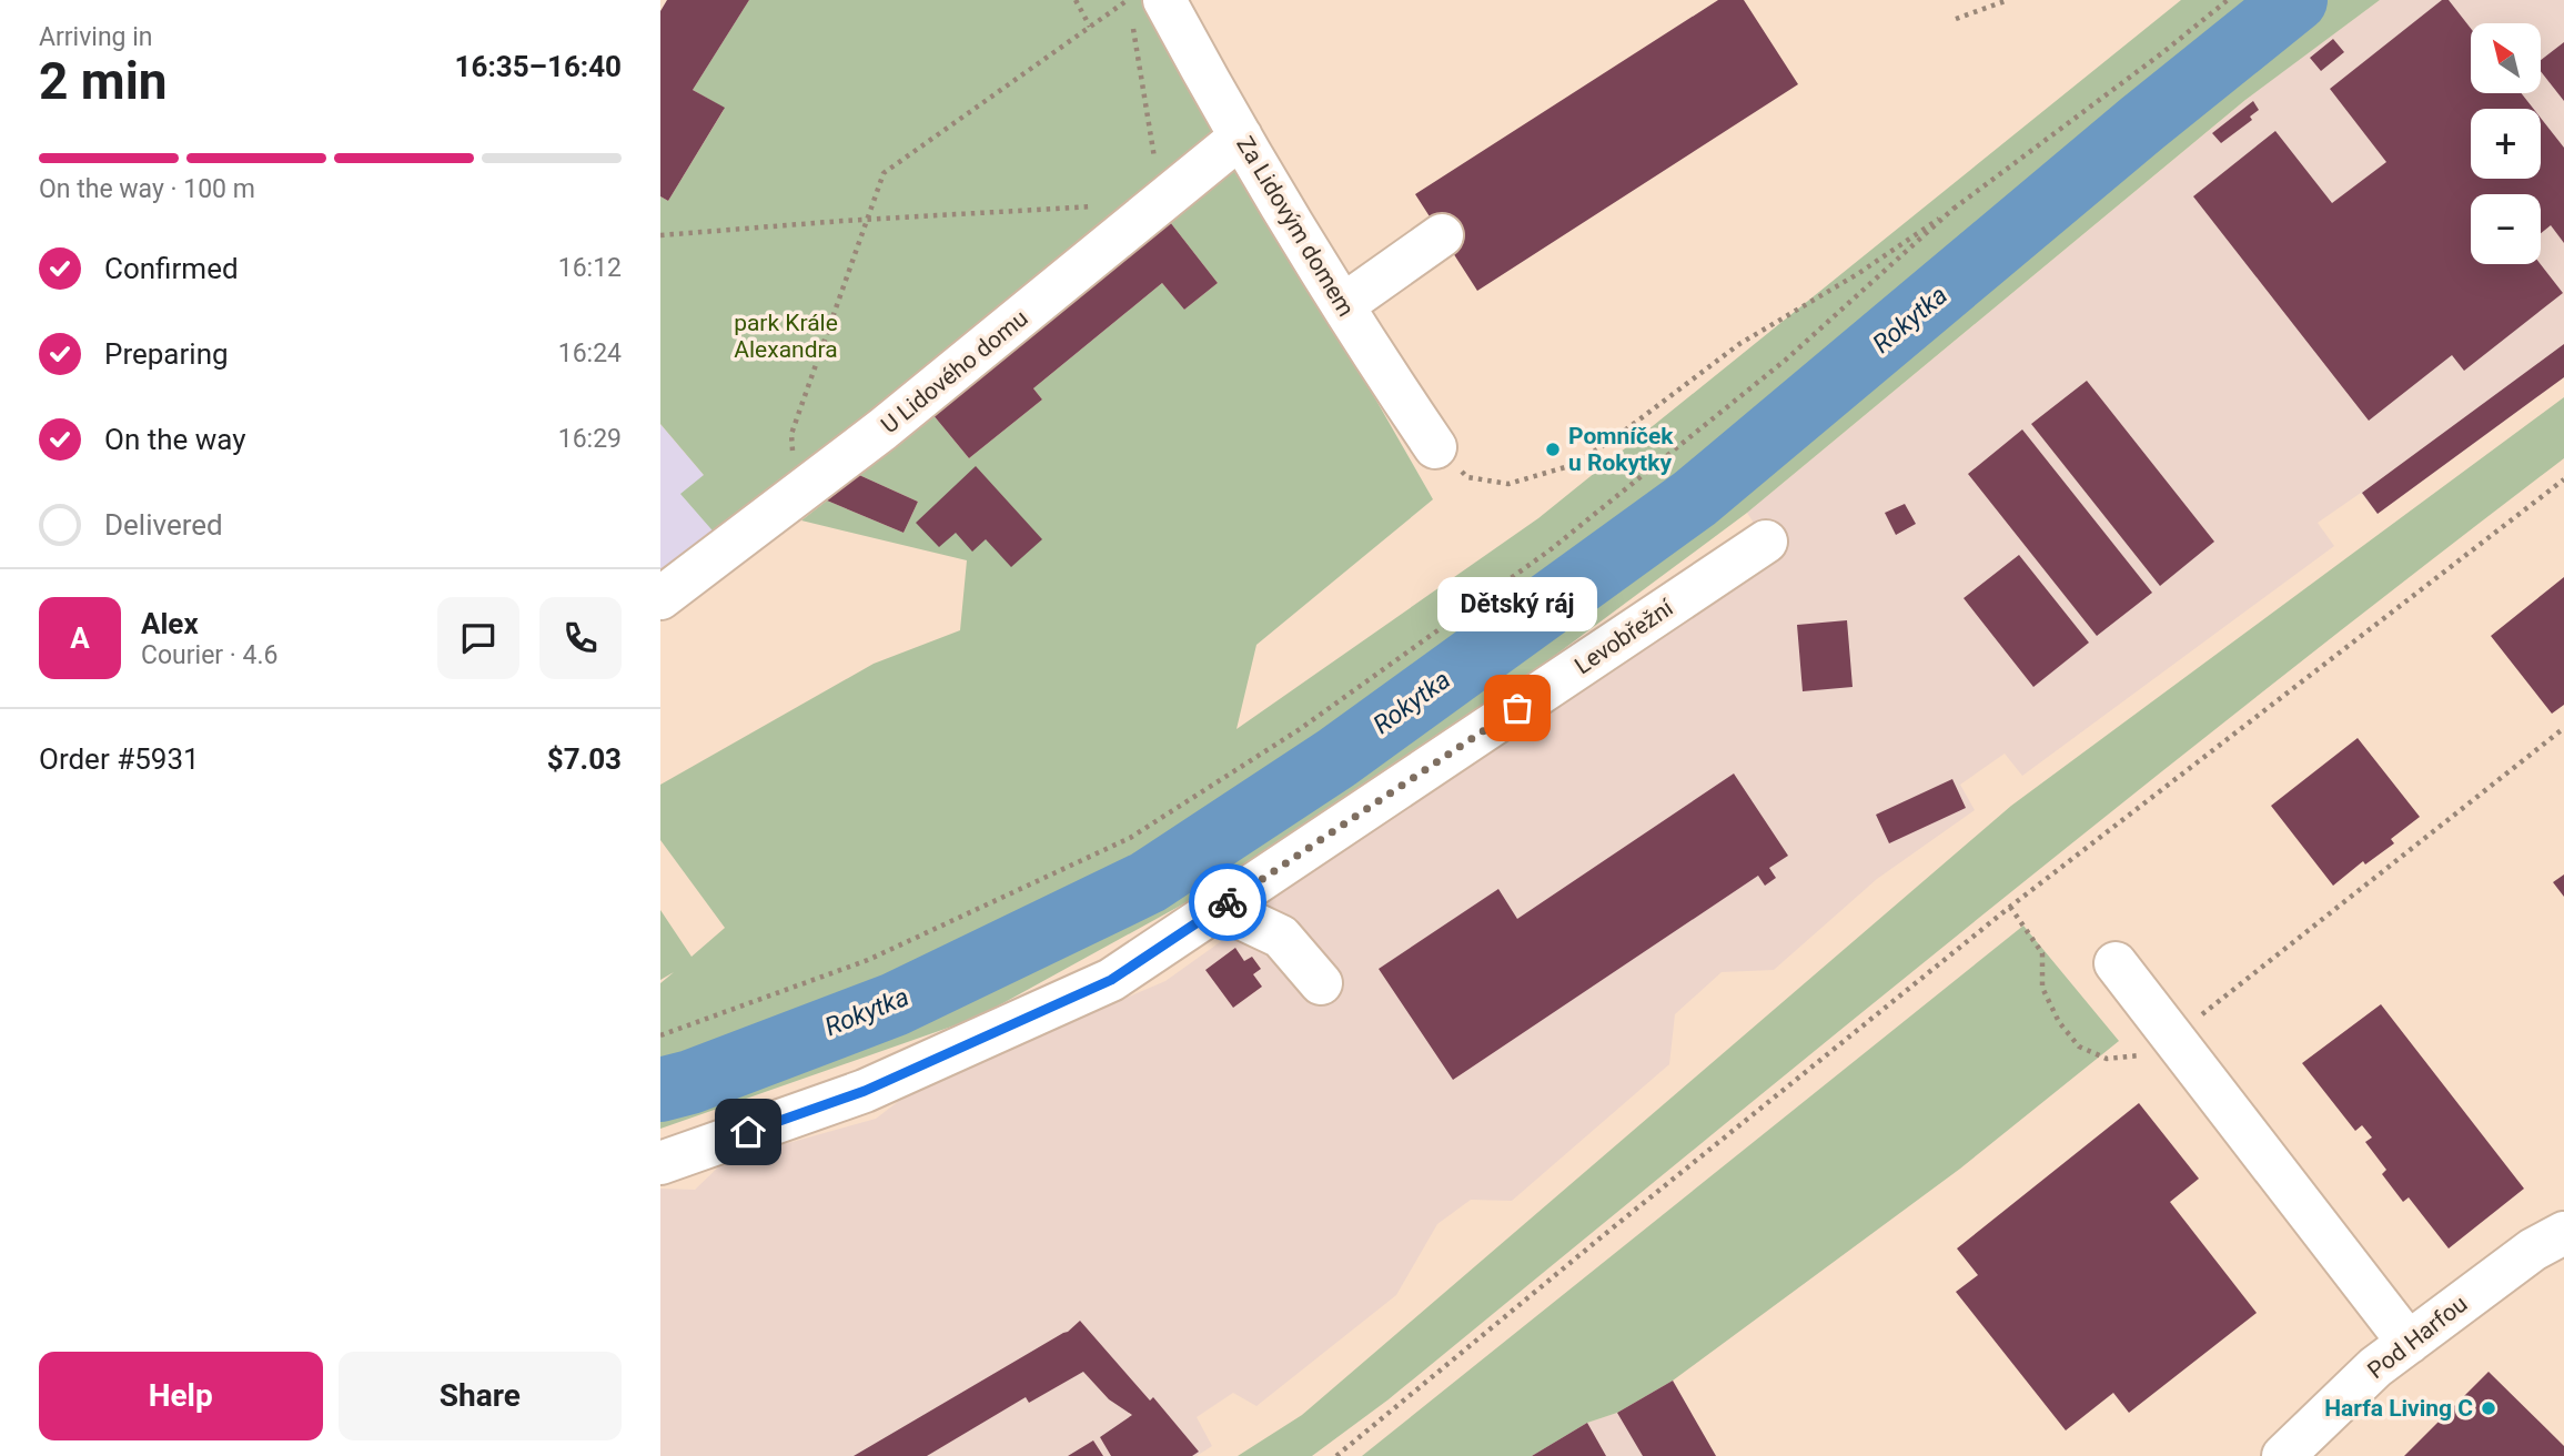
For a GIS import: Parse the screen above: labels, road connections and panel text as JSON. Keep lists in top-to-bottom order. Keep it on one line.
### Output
{"streets":{"street":["Za Lidovým domem","U Lidového domu","Levobřežní","Pod Harfou"]},"crossings":[["Za Lidovým domem","U Lidového domu"]],"water":["Rokytka"],"parks":["park Krále Alexandra"],"places":["Pomníček u Rokytky","Dětský ráj","Harfa Living C"],"north":"top left","page":{"heading":["2 min","Arriving in","16:35–16:40"],"panel":["Alex","Courier · 4.6","Order #5931","$7.03"],"map_buttons":["+","−"],"bar":"On the way · 100 m","list":[["Confirmed","16:12"],["Preparing","16:24"],["On the way","16:29"],"Delivered"],"bubble":"Dětský ráj","round":"A","buttons":["Help","Share"]}}
